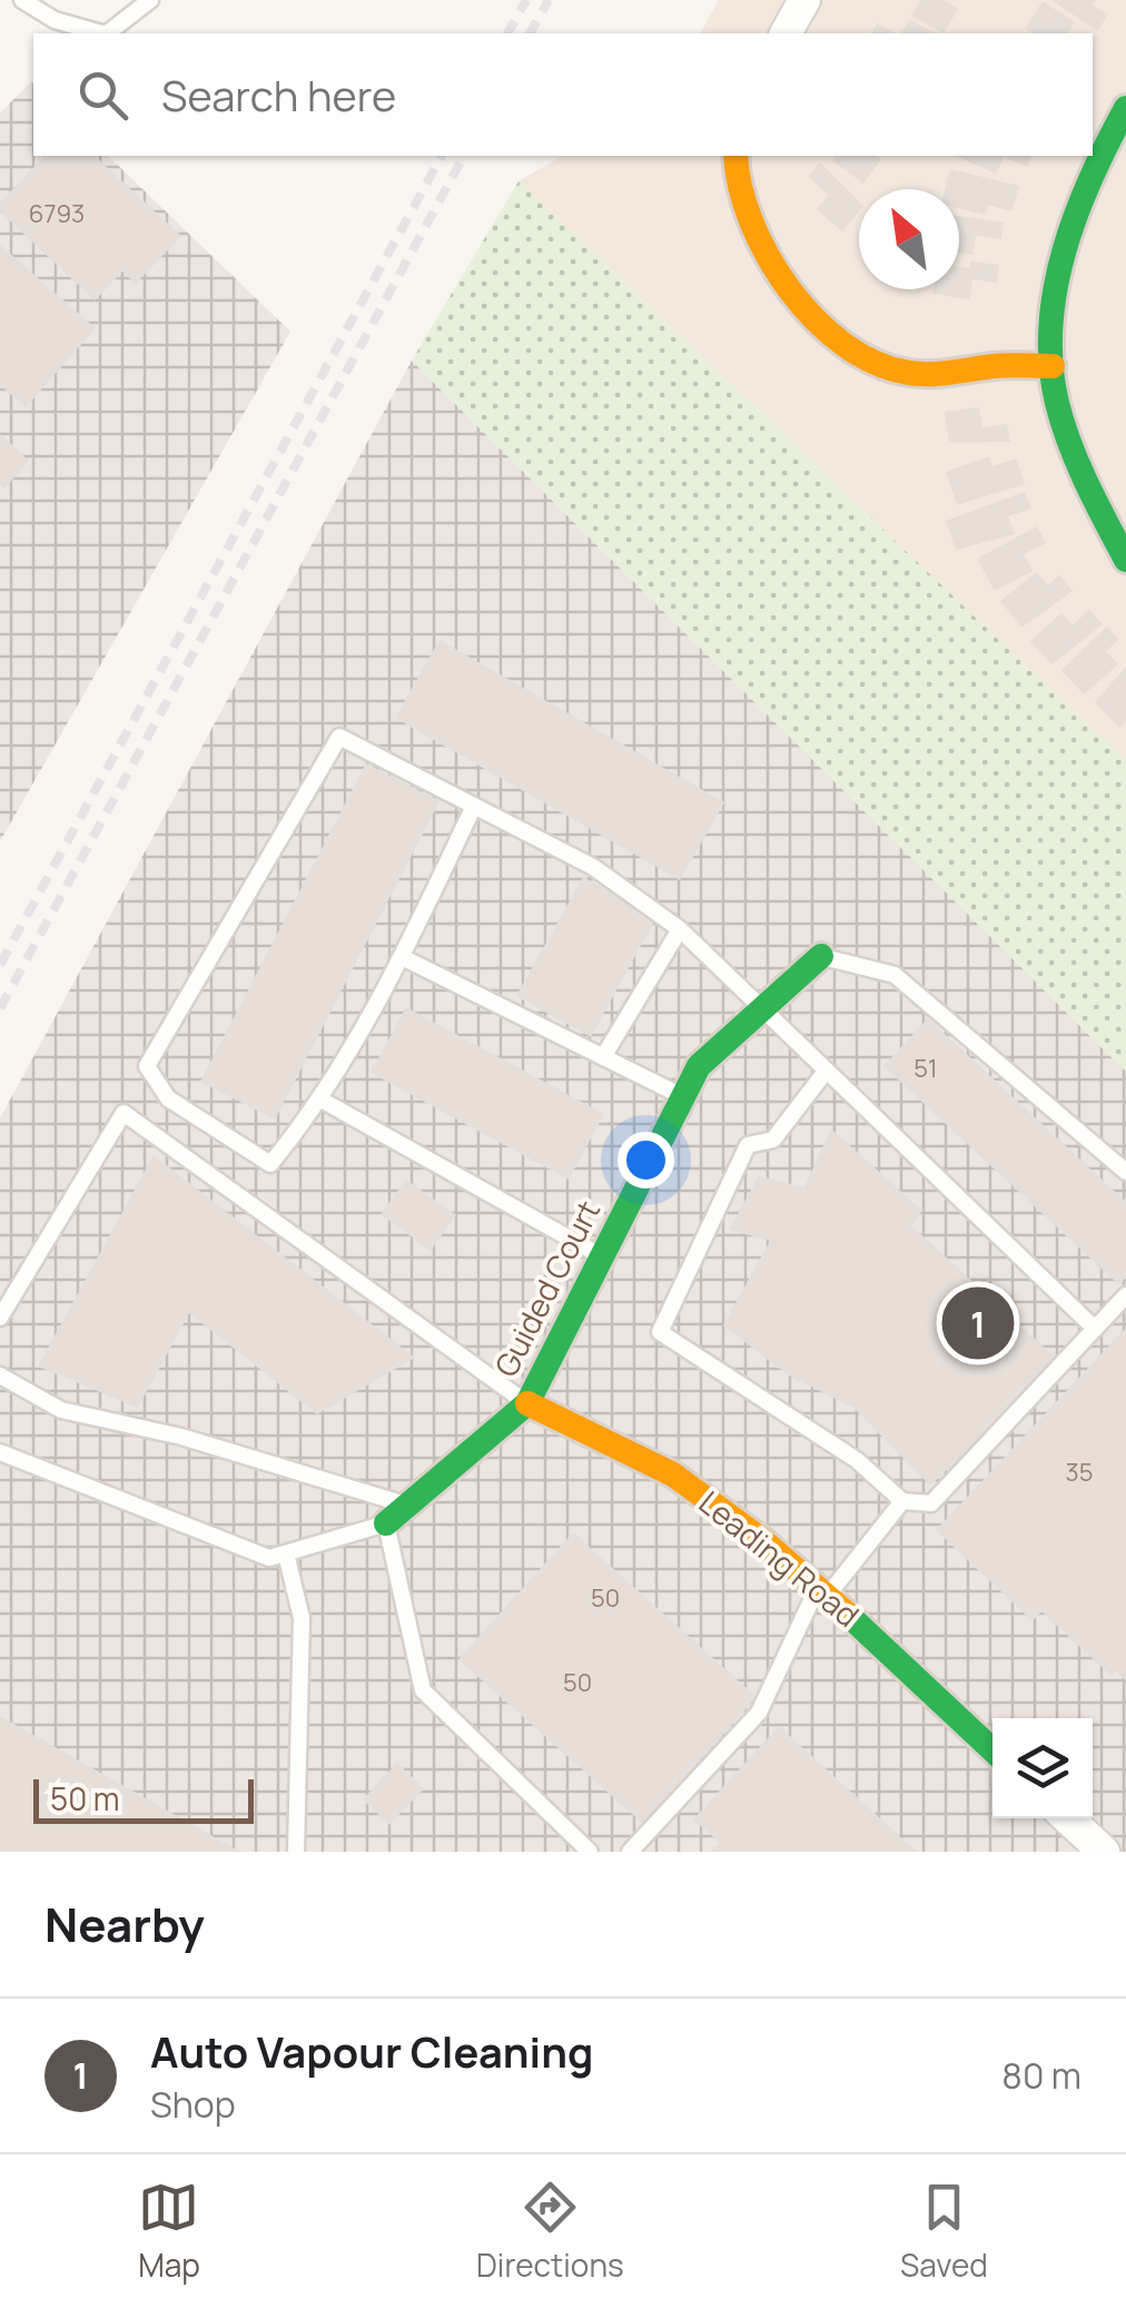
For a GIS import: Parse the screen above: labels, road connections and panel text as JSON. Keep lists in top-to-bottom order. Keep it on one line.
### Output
{"streets":{"street":["Guided Court","Leading Road"]},"crossings":[["Guided Court","Leading Road"]],"house_numbers":["6793","51","35","50","50"],"scale_bar":"50 m","north":"top left","page":{"search":"Search here","pins":"1","scale":"50 m","heading":"Nearby","list":[{"mark":"1","name":"Auto Vapour Cleaning","note":"Shop","value":"80 m"}],"nav":["Map","Directions","Saved"]}}
